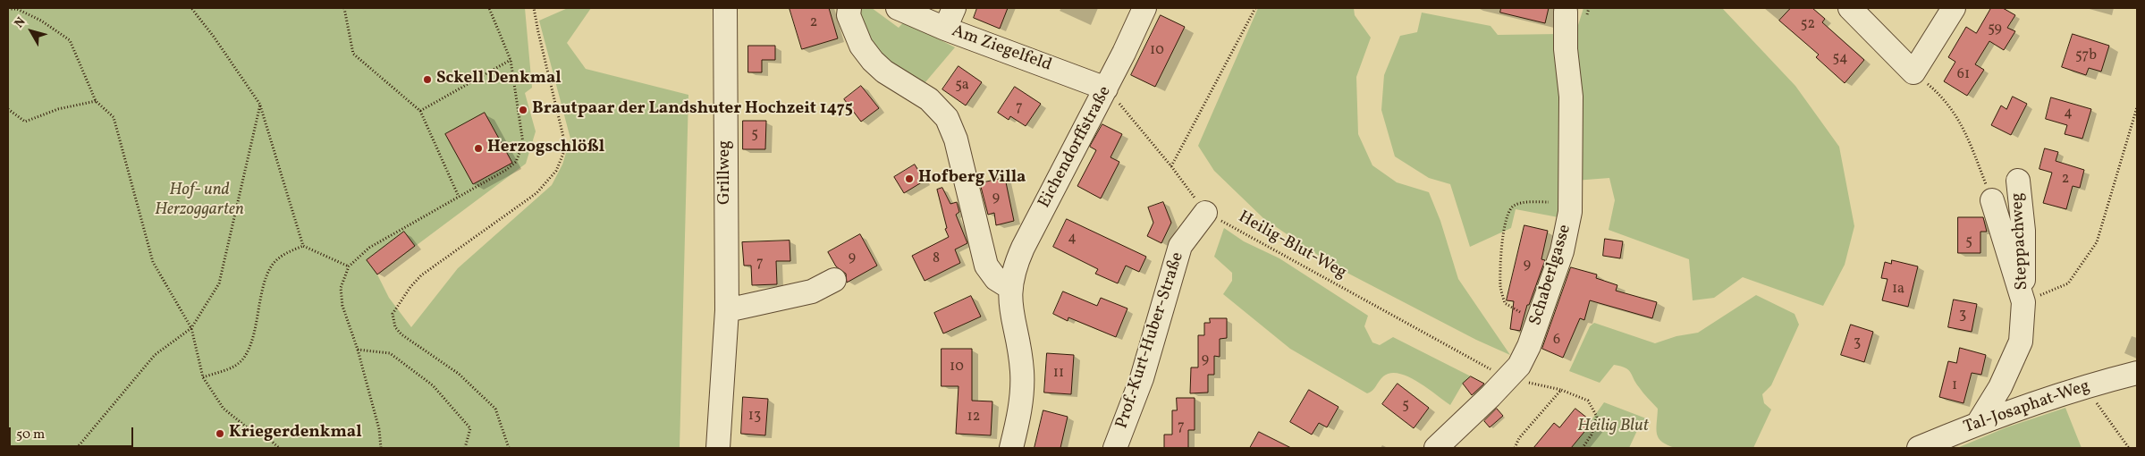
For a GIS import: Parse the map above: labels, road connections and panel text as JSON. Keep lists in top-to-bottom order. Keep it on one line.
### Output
{"streets":{"street":["Am Ziegelfeld","Eichendorffstraße","Grillweg","Steppachweg","Schaberlgasse","Prof.-Kurt-Huber-Straße","Tal-Josaphat-Weg"],"path":["Heilig-Blut-Weg"]},"crossings":[["Am Ziegelfeld","Eichendorffstraße"],["Am Ziegelfeld","Heilig-Blut-Weg"],["Eichendorffstraße","Heilig-Blut-Weg"],["Steppachweg","Tal-Josaphat-Weg"],["Heilig-Blut-Weg","Schaberlgasse"],["Heilig-Blut-Weg","Prof.-Kurt-Huber-Straße"]],"parks":["Hof- und Herzoggarten","Heilig Blut"],"places":["Sckell Denkmal","Brautpaar der Landshuter Hochzeit 1475","Herzogschlößl","Hofberg Villa","Kriegerdenkmal"],"house_numbers":["2","52","59","10","57b","54","61","5a","7","4","5","2","9","4","5","9","8","7","9","1a","3","6","3","9","10","11","1","5","13","12","7"],"scale_bar":"50 m","north":"top left"}
